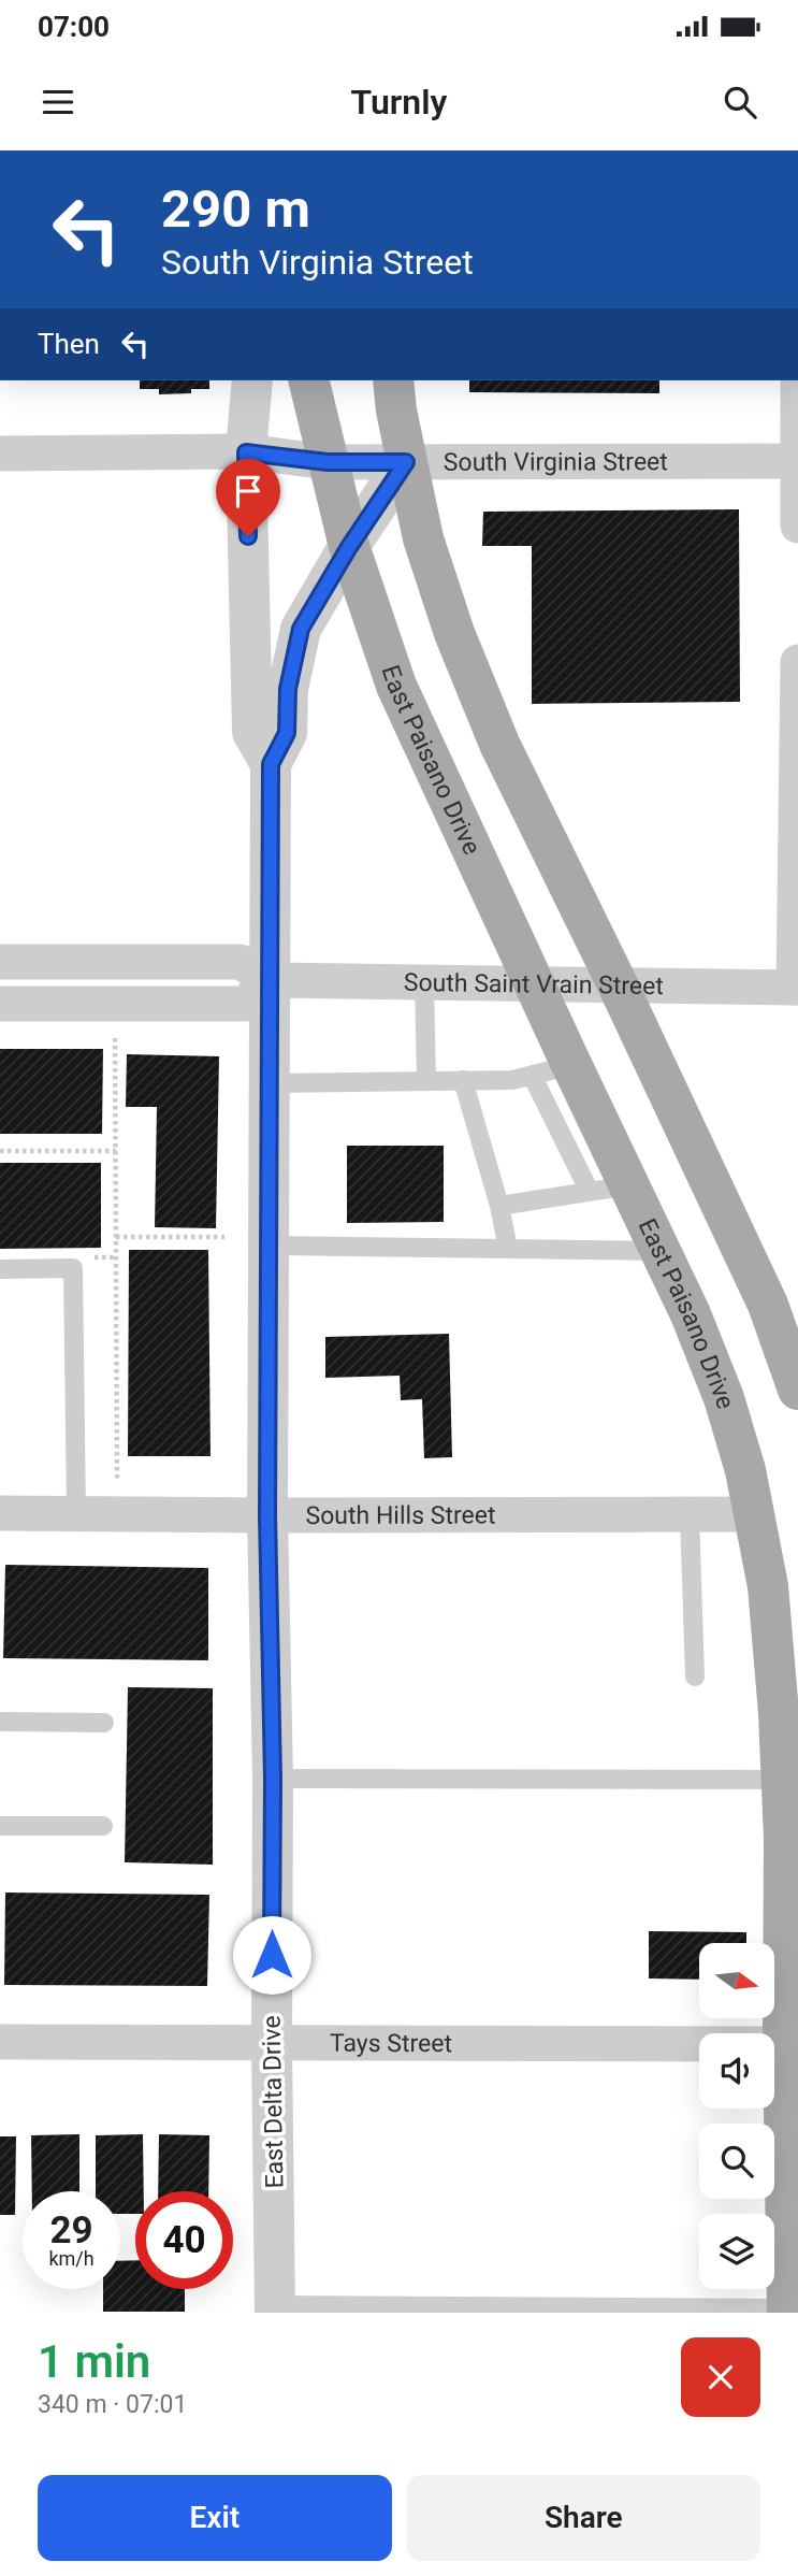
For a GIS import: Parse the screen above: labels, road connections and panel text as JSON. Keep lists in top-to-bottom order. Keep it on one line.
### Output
{"streets":{"main road":["East Paisano Drive"],"street":["South Virginia Street","South Saint Vrain Street","South Hills Street","Tays Street","East Delta Drive"]},"crossings":[["South Virginia Street","East Paisano Drive"],["South Virginia Street","East Delta Drive"],["East Paisano Drive","South Saint Vrain Street"],["East Paisano Drive","South Hills Street"],["East Paisano Drive","Tays Street"],["East Paisano Drive","East Delta Drive"],["South Saint Vrain Street","East Delta Drive"],["South Hills Street","East Delta Drive"],["Tays Street","East Delta Drive"]],"north":"right","page":{"status":"07:00","header":"Turnly","turn":["290 m","South Virginia Street"],"then":"Then","speed":"29 km/h","limit":"40","heading":["1 min","340 m · 07:01"],"buttons":["Exit","Share"]}}
